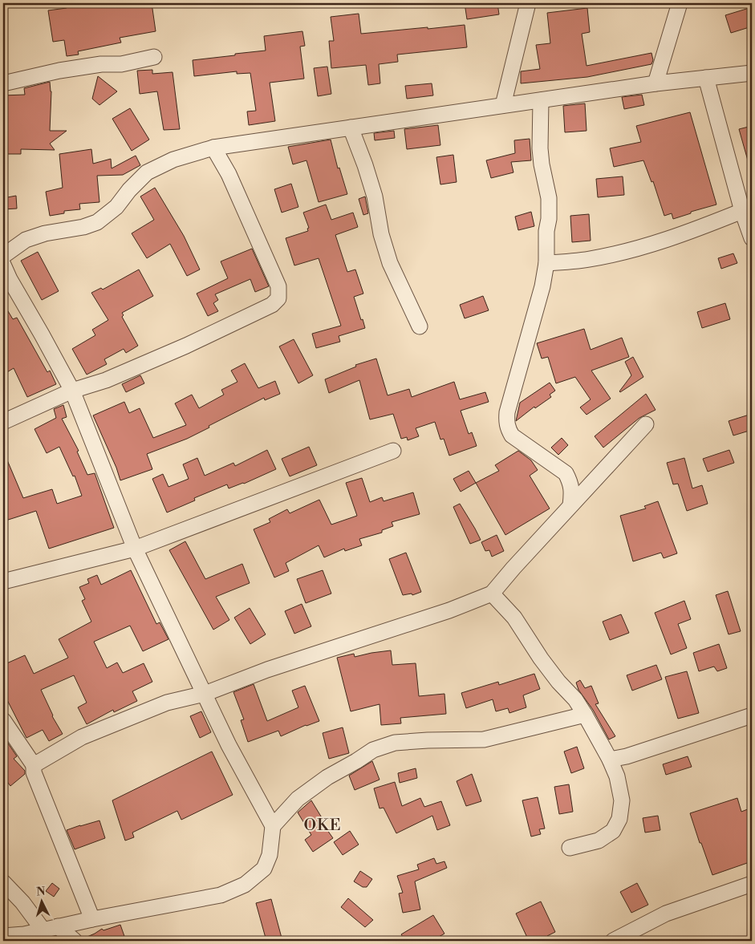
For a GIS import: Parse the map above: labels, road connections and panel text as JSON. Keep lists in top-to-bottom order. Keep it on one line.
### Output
{"districts":["OKE"],"north":"top"}
